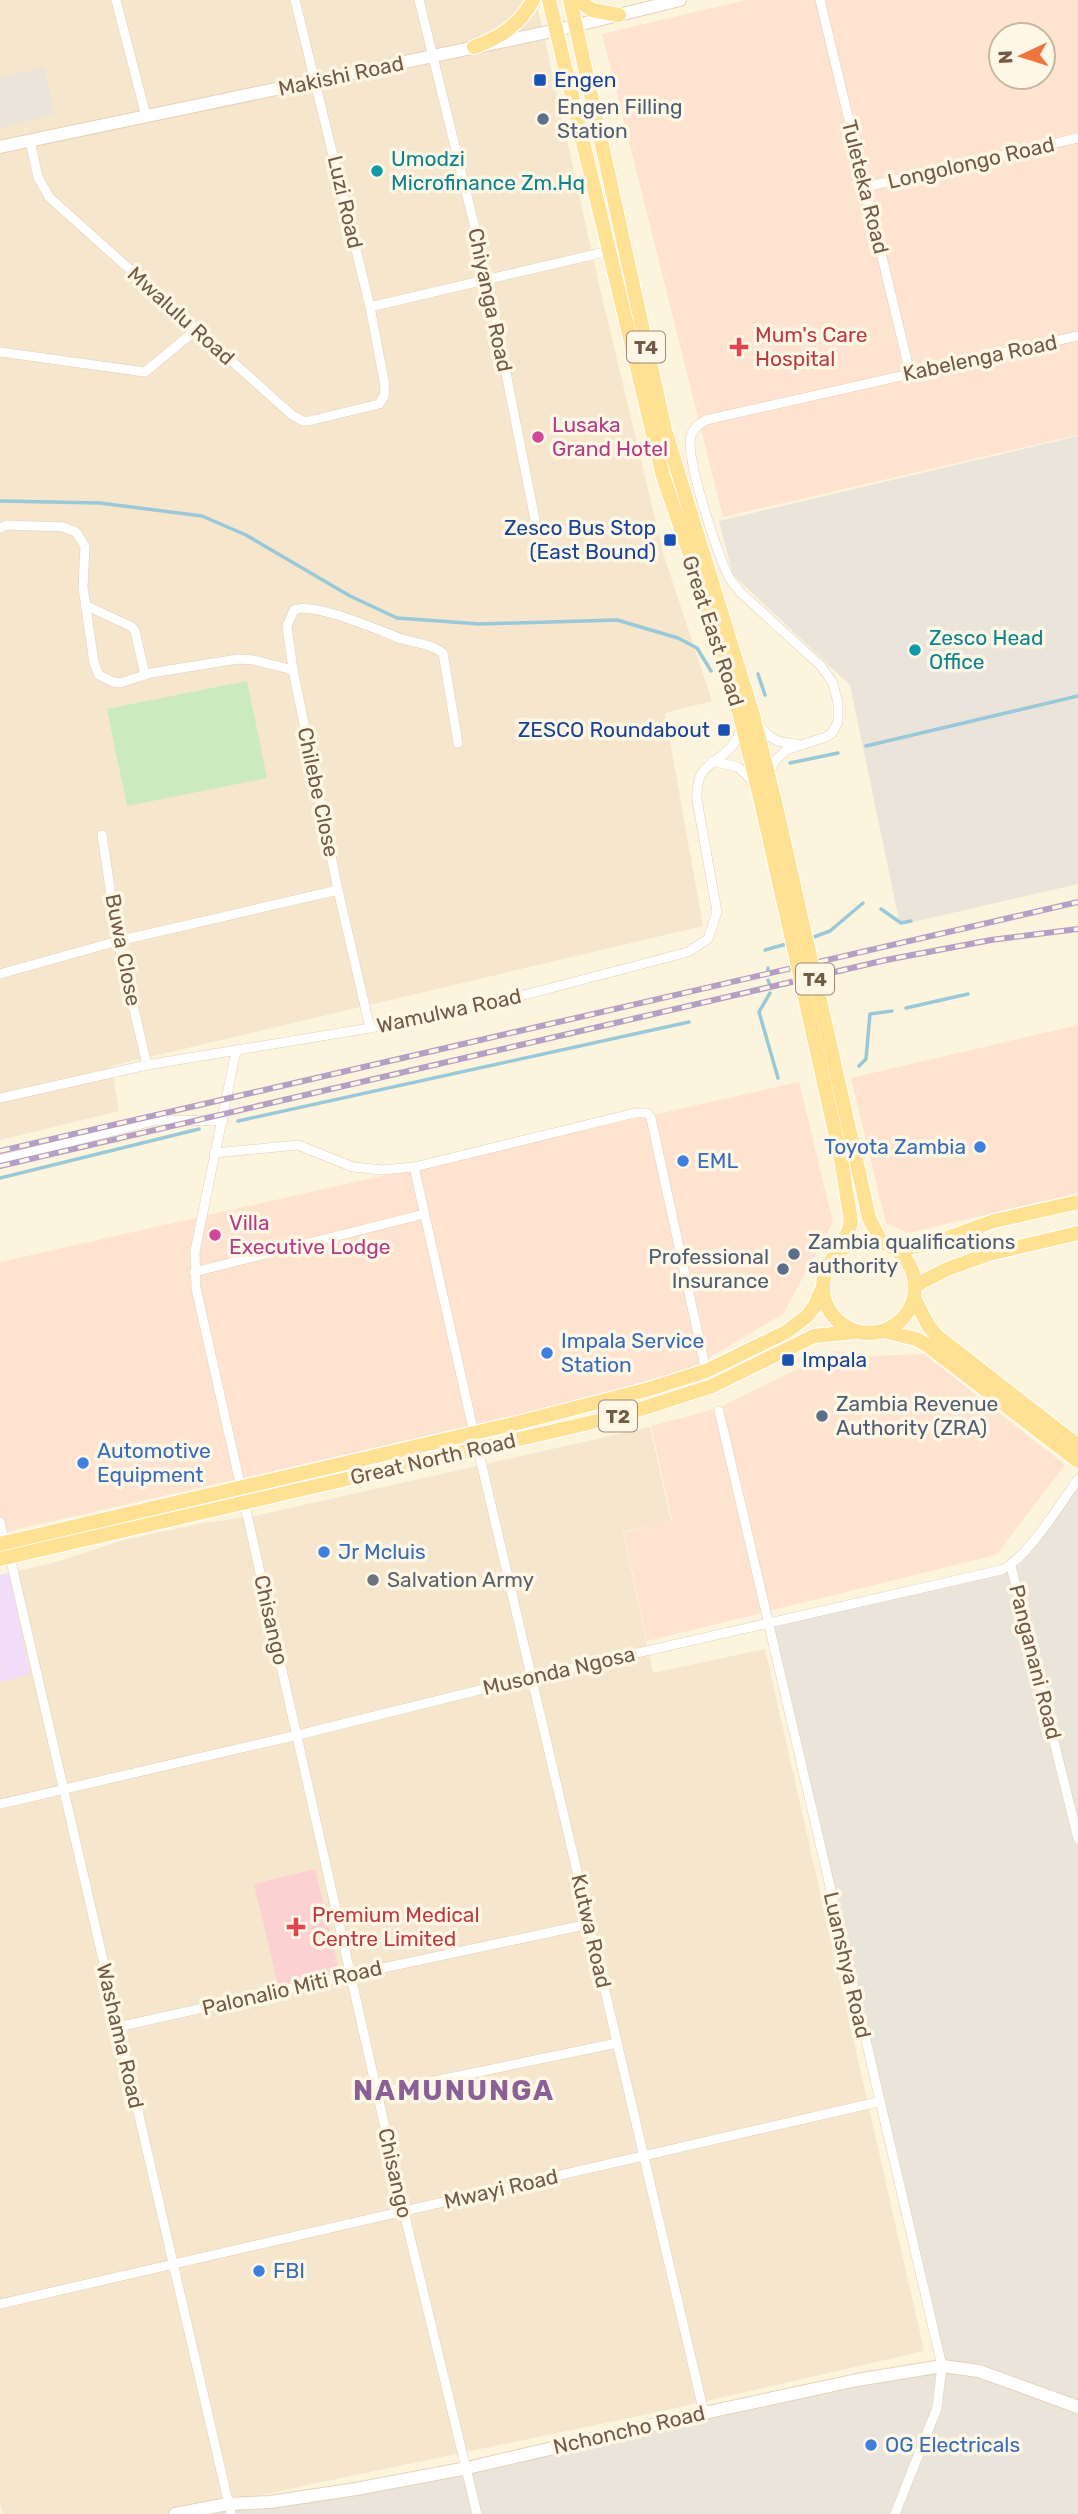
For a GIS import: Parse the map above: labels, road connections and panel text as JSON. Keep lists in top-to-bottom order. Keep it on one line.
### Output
{"streets":{"main road":["T4","Great East Road","T2","Great North Road"],"street":["Makishi Road","Longolongo Road","Tuleteka Road","Luzi Road","Chiyanga Road","Mwalulu Road","Kabelenga Road","Chilebe Close","Buwa Close","Wamulwa Road","Chisango","Panganani Road","Musonda Ngosa","Kutwa Road","Luanshya Road","Palonalio Miti Road","Washama Road","Mwayi Road","Nchoncho Road"]},"crossings":[["Makishi Road","Luzi Road"],["Makishi Road","Chiyanga Road"],["Makishi Road","Mwalulu Road"],["Makishi Road","Great East Road"],["Longolongo Road","Tuleteka Road"],["Tuleteka Road","Kabelenga Road"],["Luzi Road","Mwalulu Road"],["Kabelenga Road","Great East Road"],["Great East Road","Wamulwa Road"],["Great East Road","Great North Road"],["Chilebe Close","Wamulwa Road"],["Buwa Close","Wamulwa Road"],["Wamulwa Road","Chisango"],["Great North Road","Chisango"],["Great North Road","Kutwa Road"],["Great North Road","Washama Road"],["Chisango","Musonda Ngosa"],["Chisango","Palonalio Miti Road"],["Chisango","Mwayi Road"],["Chisango","Nchoncho Road"],["Panganani Road","Musonda Ngosa"],["Musonda Ngosa","Kutwa Road"],["Musonda Ngosa","Luanshya Road"],["Musonda Ngosa","Washama Road"],["Kutwa Road","Palonalio Miti Road"],["Kutwa Road","Mwayi Road"],["Kutwa Road","Nchoncho Road"],["Luanshya Road","Mwayi Road"],["Luanshya Road","Nchoncho Road"],["Palonalio Miti Road","Washama Road"],["Washama Road","Mwayi Road"],["Washama Road","Nchoncho Road"]],"districts":["NAMUNUNGA"],"places":{"transit":["Engen","Zesco Bus Stop (East Bound)","ZESCO Roundabout","Impala"],"other":["Engen Filling Station","Umodzi Microfinance Zm.Hq","Lusaka Grand Hotel","Zesco Head Office","Toyota Zambia","EML","Villa Executive Lodge","Zambia qualifications authority","Professional Insurance","Impala Service Station","Zambia Revenue Authority (ZRA)","Automotive Equipment","Jr Mcluis","Salvation Army","FBI","OG Electricals"],"health":["Mum's Care Hospital","Premium Medical Centre Limited"]},"north":"left"}
